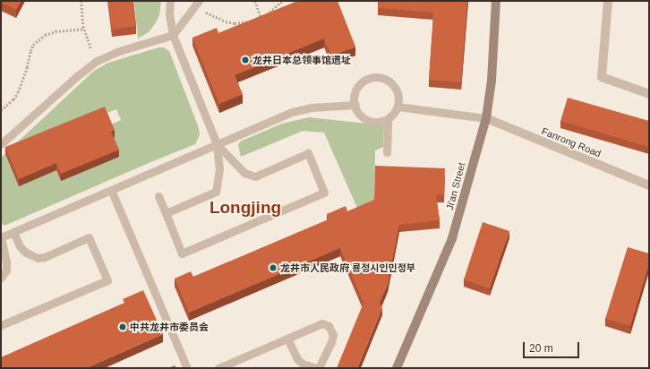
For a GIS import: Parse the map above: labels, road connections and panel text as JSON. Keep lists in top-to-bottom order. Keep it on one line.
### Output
{"streets":{"street":["Fanrong Road","Ji'an Street"]},"crossings":[["Fanrong Road","Ji'an Street"]],"districts":["Longjing"],"places":["龙井日本总领事馆遗址","龙井市人民政府 룡정시인민정부","中共龙井市委员会"],"scale_bar":"20 m"}
